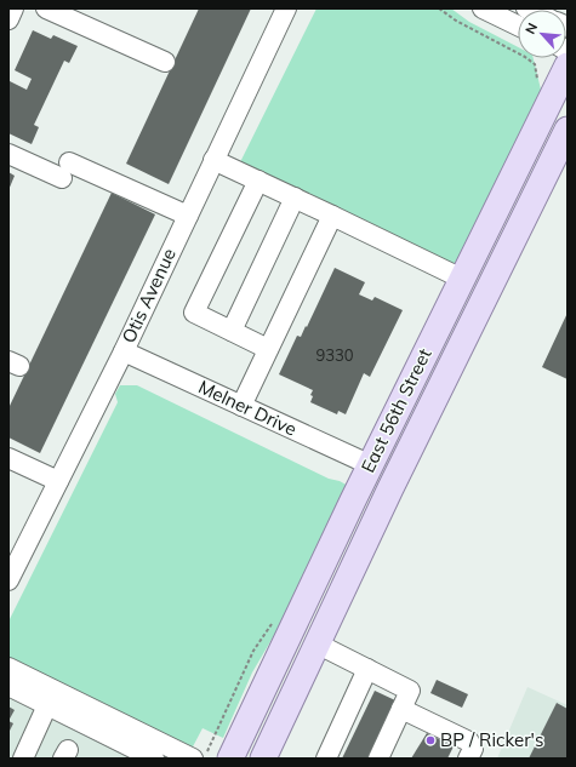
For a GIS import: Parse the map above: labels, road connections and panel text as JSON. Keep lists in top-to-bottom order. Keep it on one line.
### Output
{"streets":{"main road":["East 56th Street"],"street":["Otis Avenue","Melner Drive"]},"crossings":[["Otis Avenue","Melner Drive"],["Melner Drive","East 56th Street"]],"places":["BP / Ricker's"],"house_numbers":["9330"],"north":"top left"}
